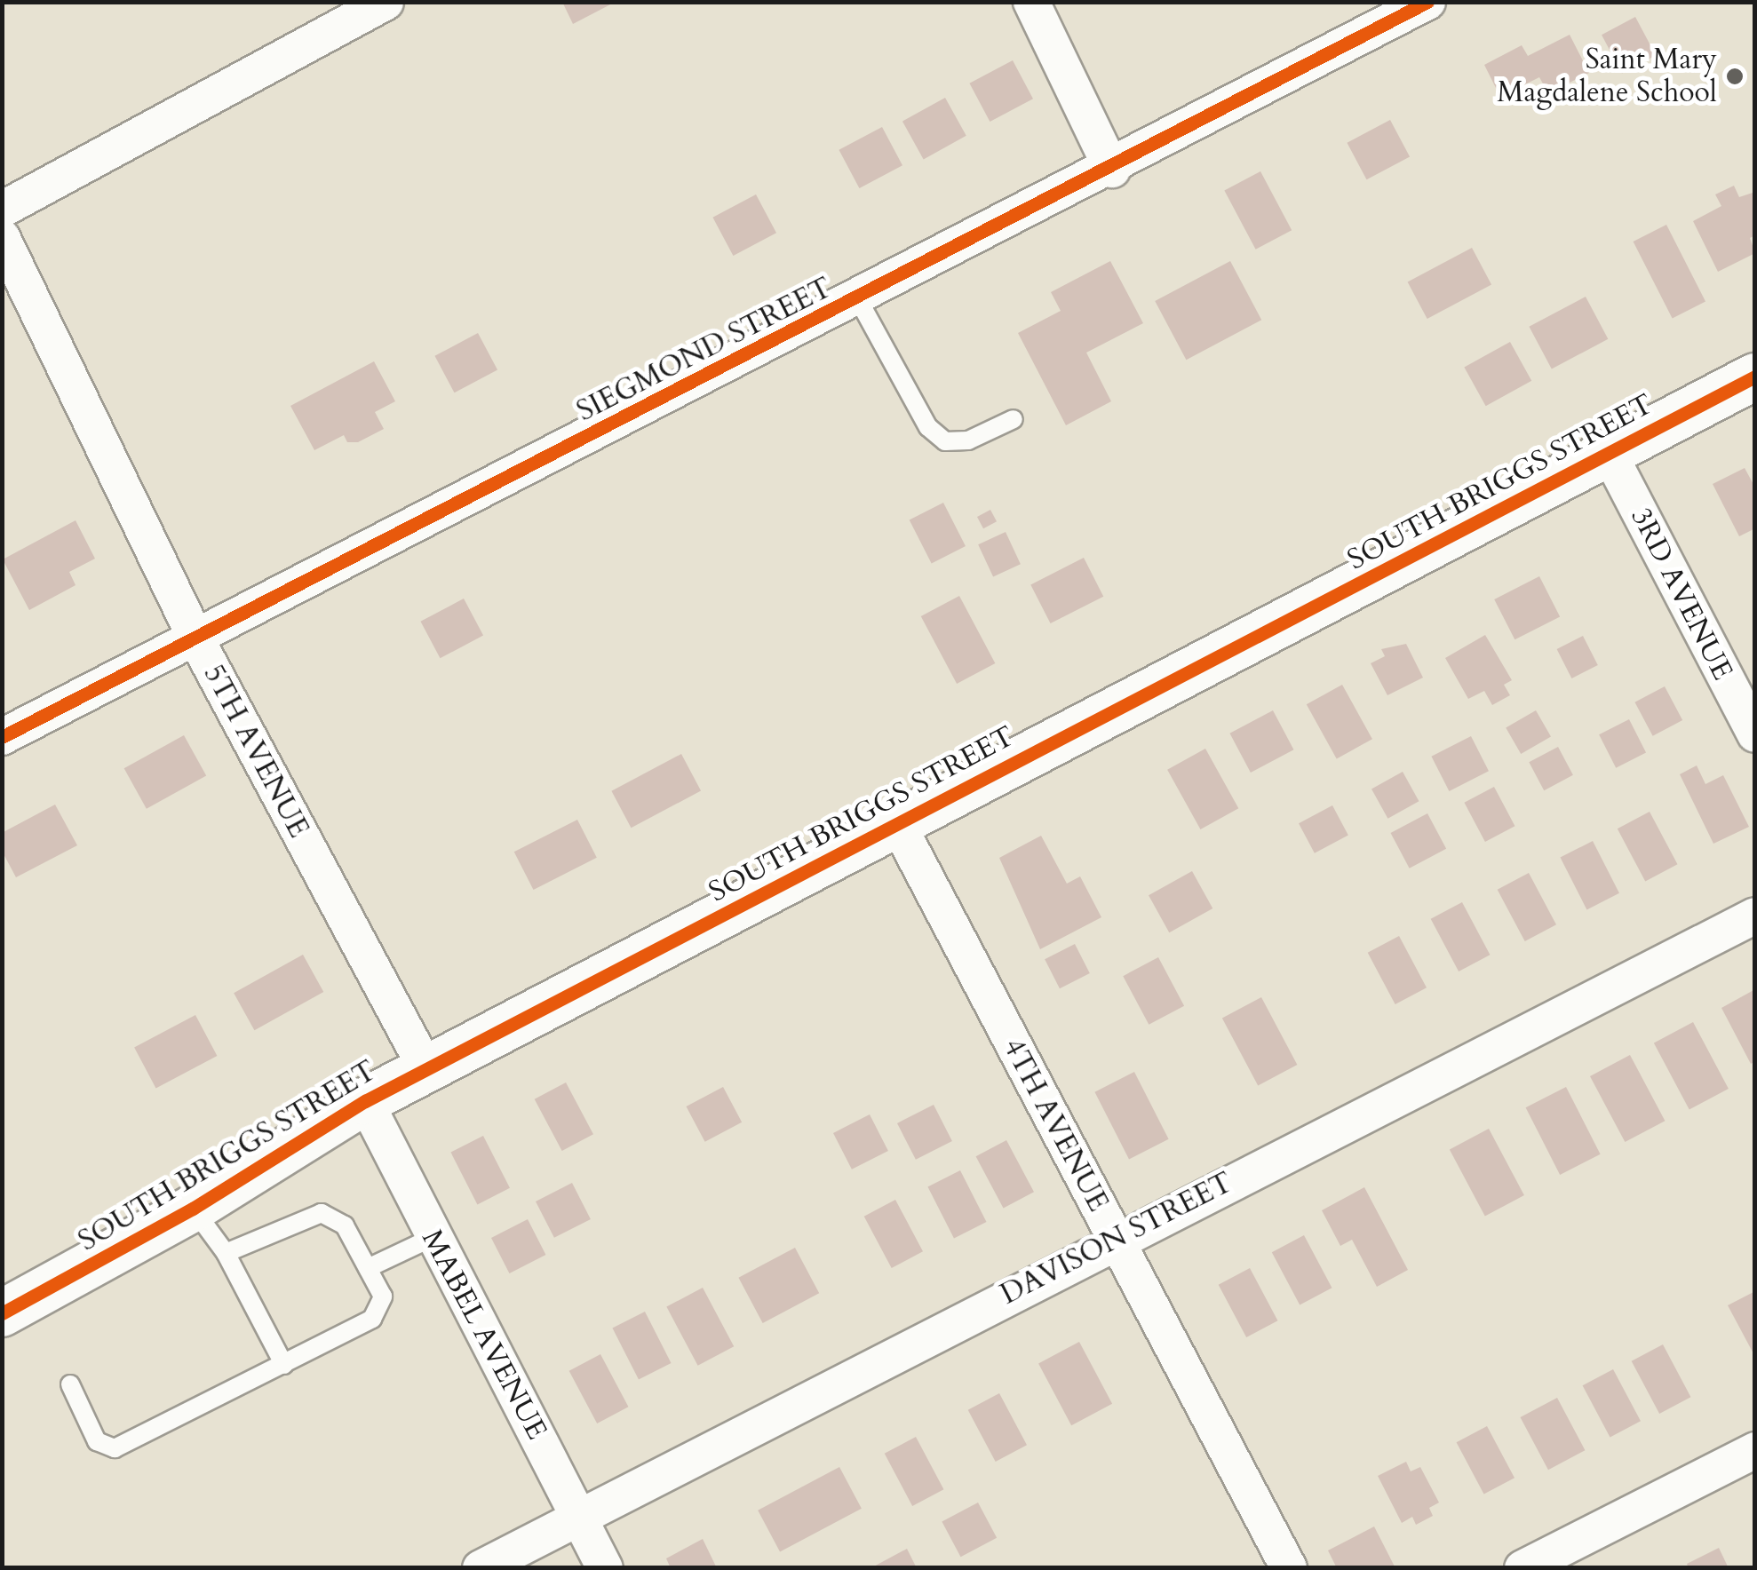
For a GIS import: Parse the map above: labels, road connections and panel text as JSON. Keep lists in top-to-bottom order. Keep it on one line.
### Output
{"streets":{"street":["SIEGMOND STREET","SOUTH BRIGGS STREET","3RD AVENUE","5TH AVENUE","4TH AVENUE","DAVISON STREET","MABEL AVENUE"]},"crossings":[["SIEGMOND STREET","5TH AVENUE"],["SOUTH BRIGGS STREET","3RD AVENUE"],["SOUTH BRIGGS STREET","5TH AVENUE"],["SOUTH BRIGGS STREET","4TH AVENUE"],["SOUTH BRIGGS STREET","MABEL AVENUE"],["4TH AVENUE","DAVISON STREET"],["DAVISON STREET","MABEL AVENUE"]],"places":["Saint Mary Magdalene School"]}
